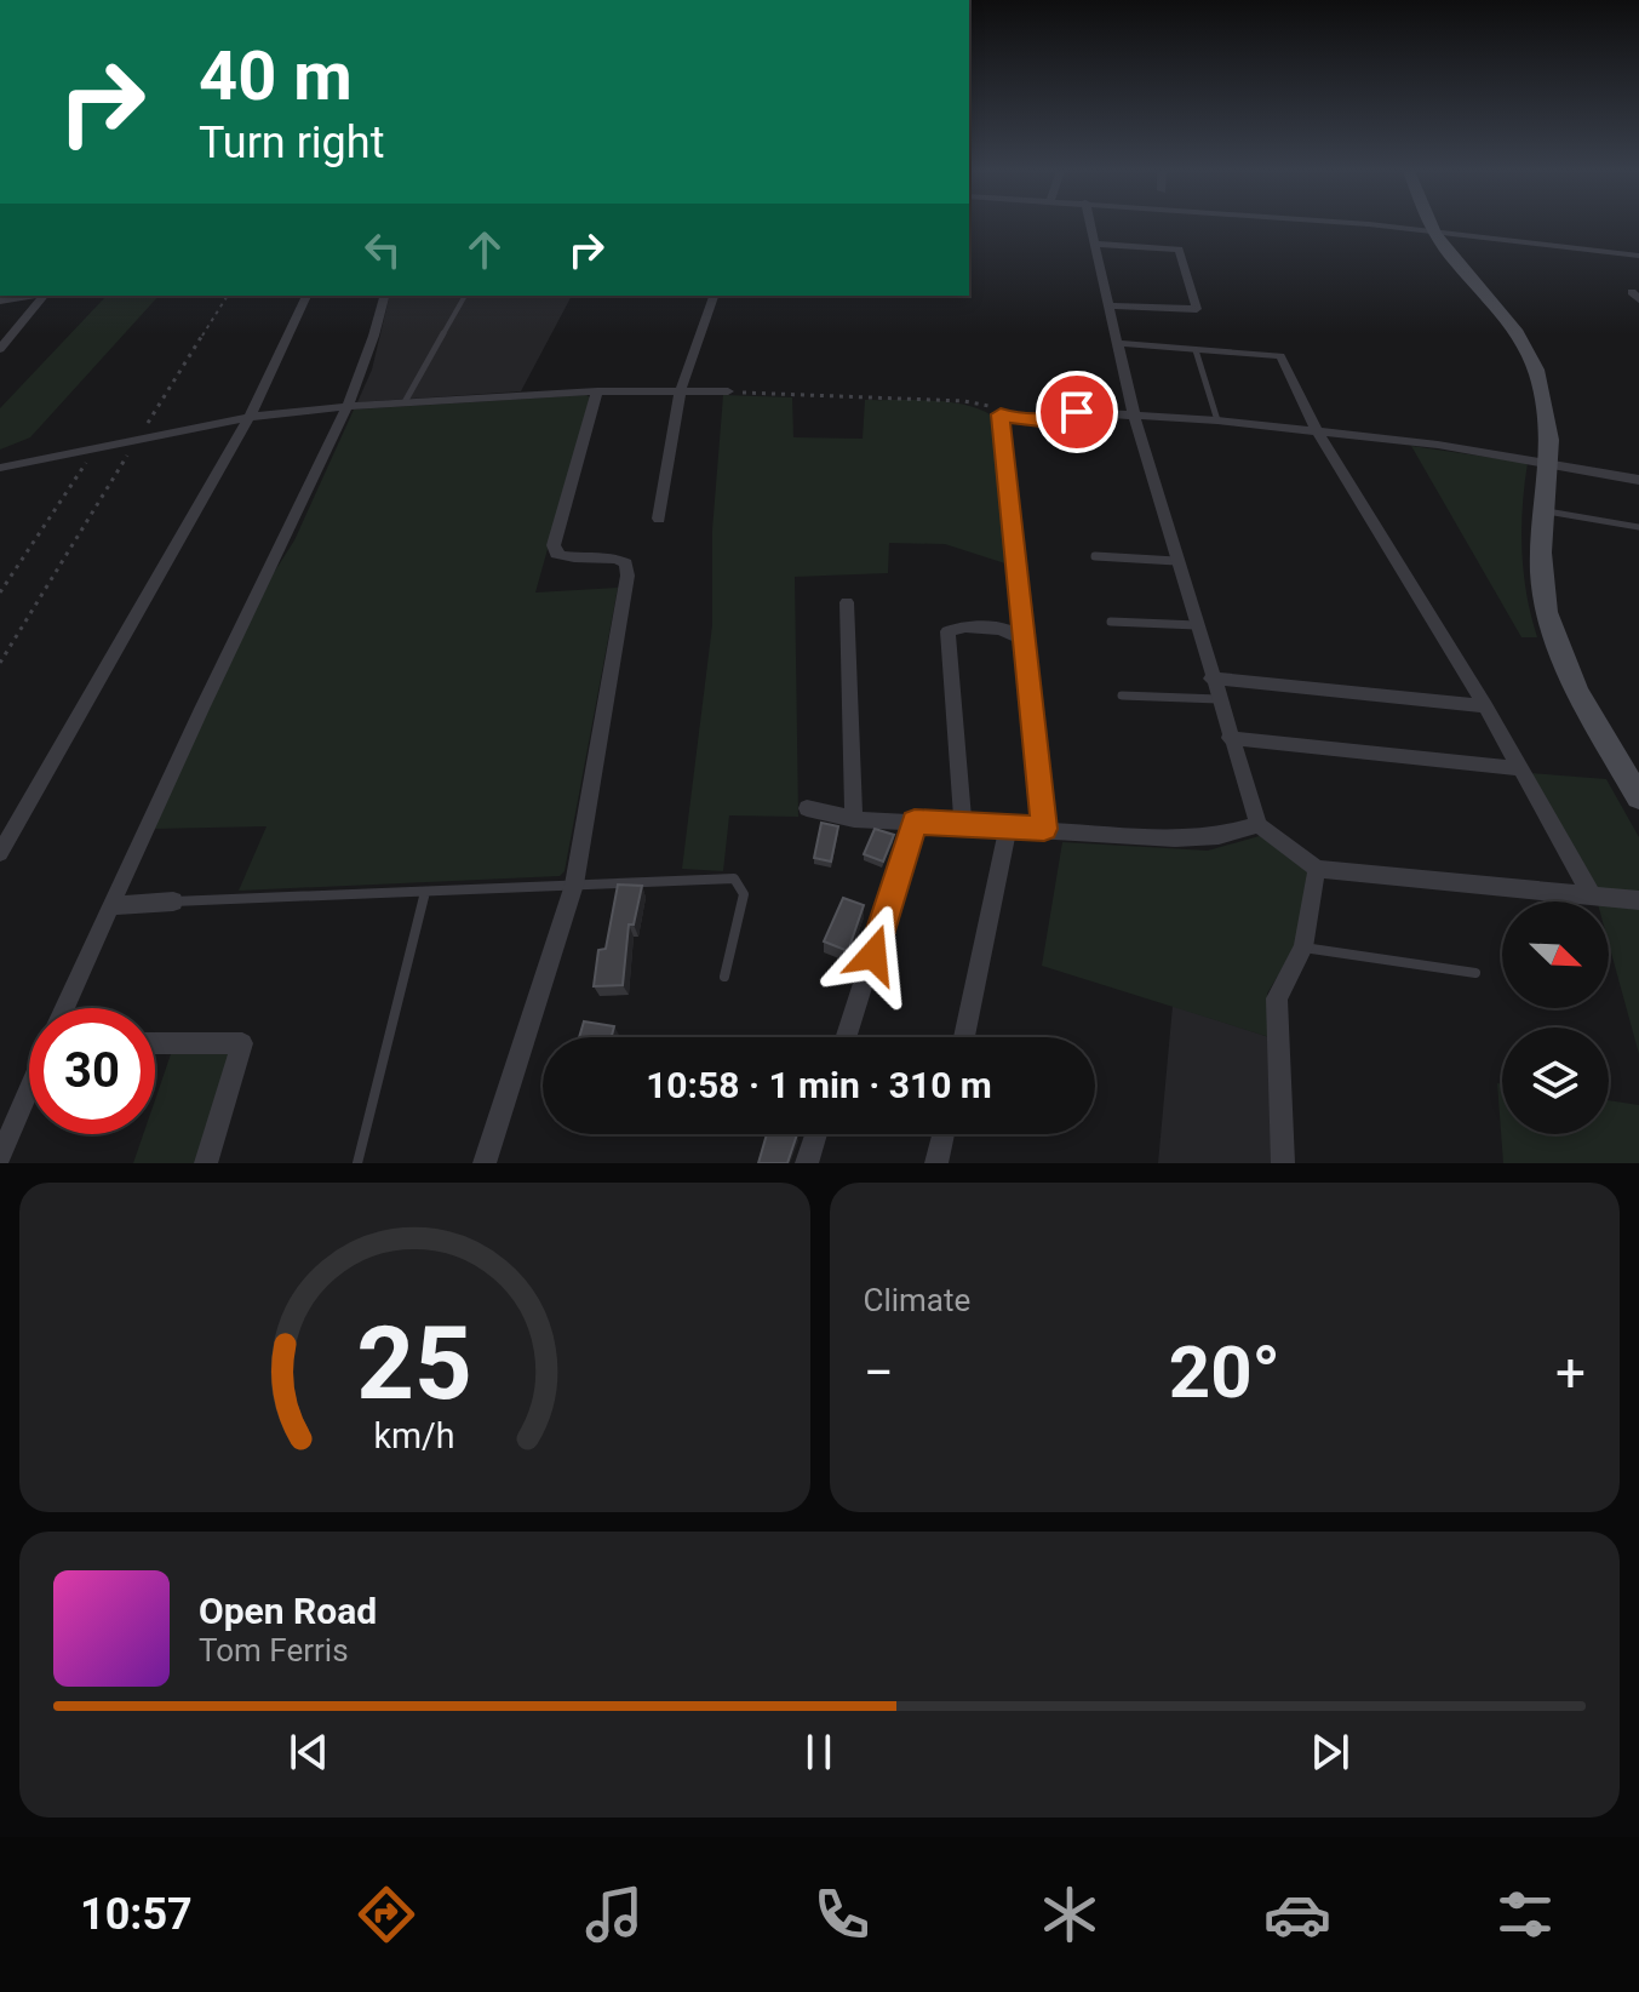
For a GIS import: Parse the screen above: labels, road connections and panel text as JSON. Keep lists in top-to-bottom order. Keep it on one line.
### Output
{"north":"bottom right","page":{"turn":["40 m","Turn right"],"limit":"30","trip":"10:58 · 1 min · 310 m","tile":"Climate","heat":["−","20°","+"],"song":["Open Road","Tom Ferris"],"tabs":"10:57","gauge":["25","km/h"]}}
